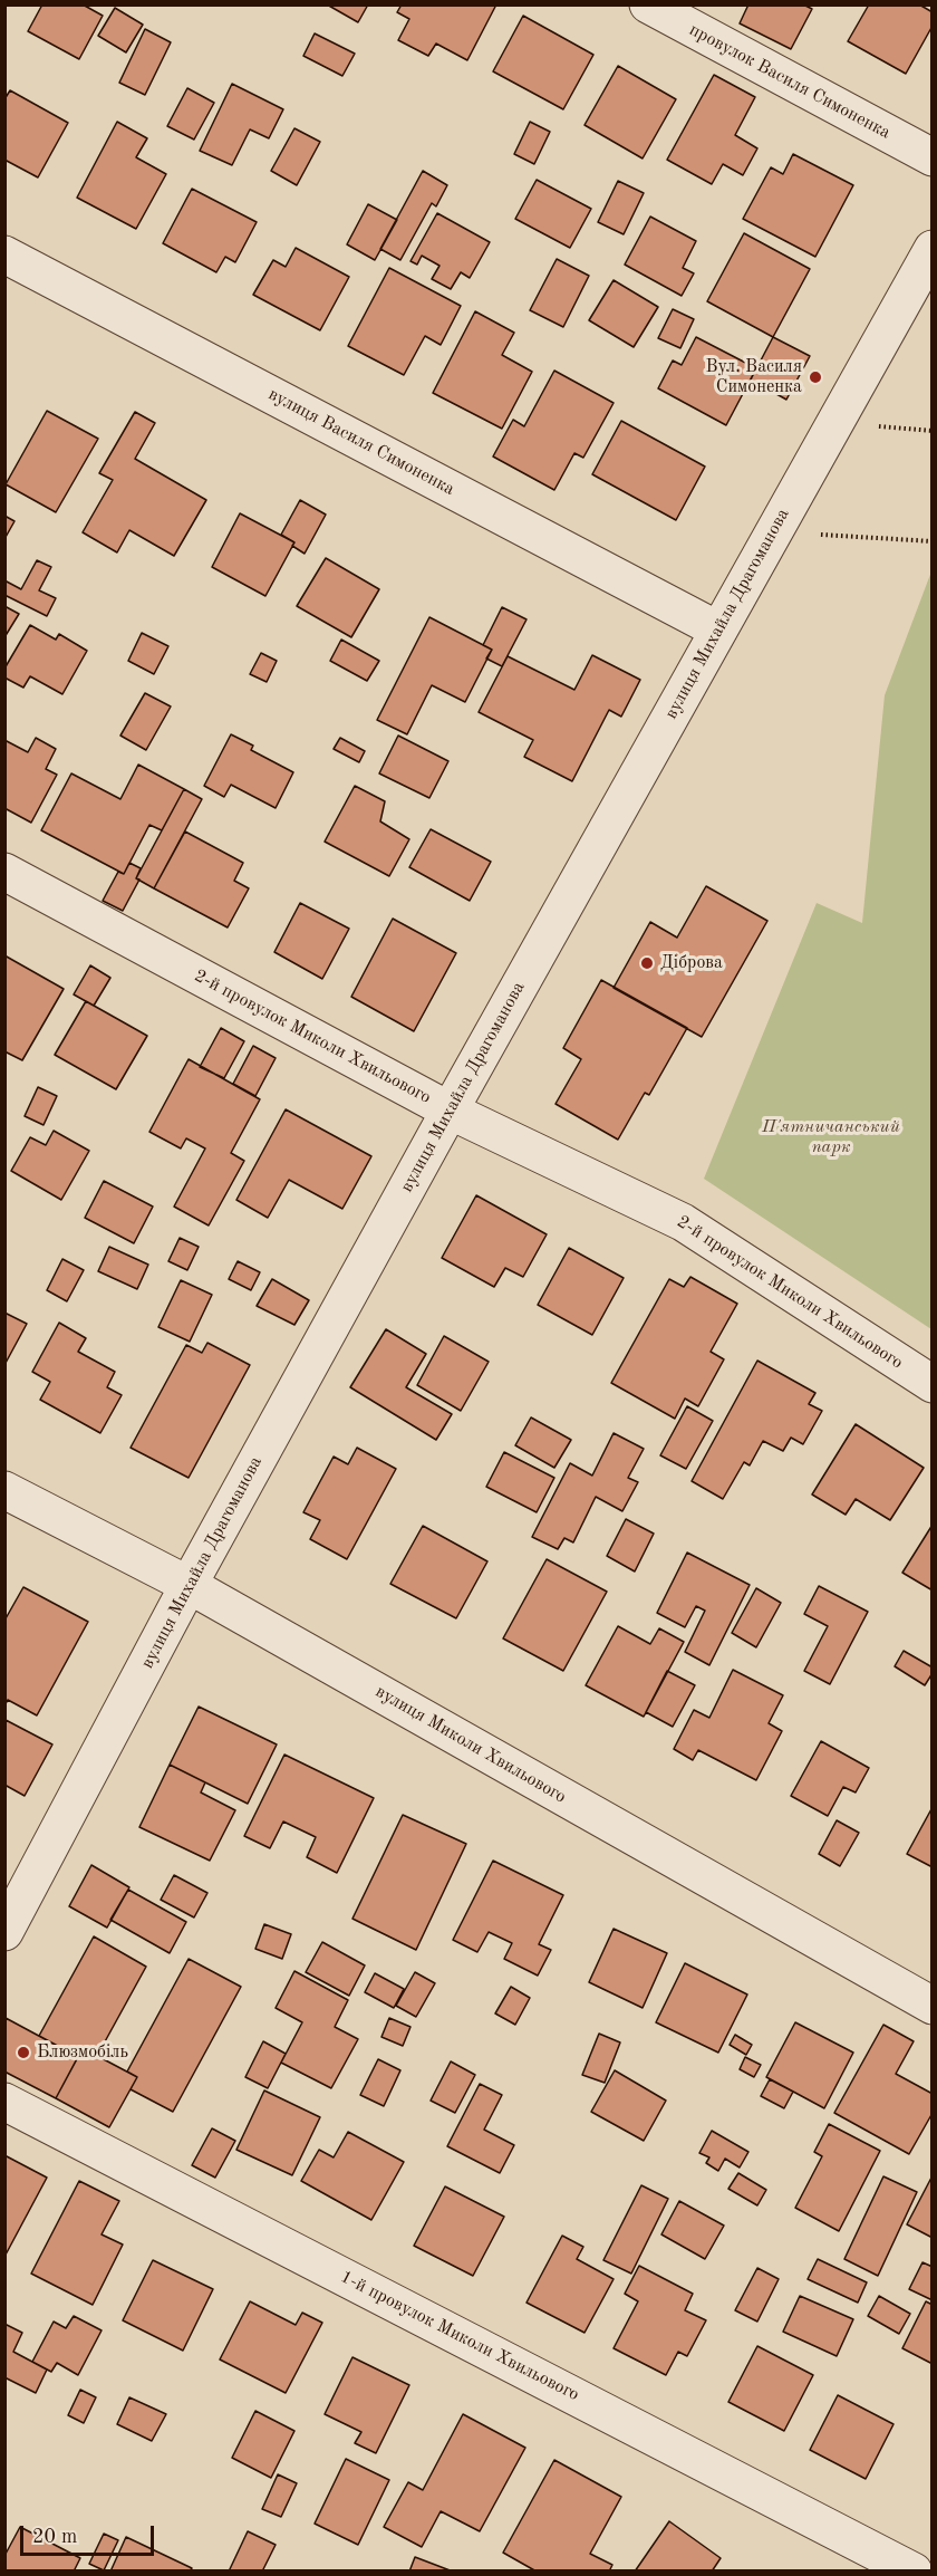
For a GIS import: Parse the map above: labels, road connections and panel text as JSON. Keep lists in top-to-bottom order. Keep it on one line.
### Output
{"streets":{"street":["провулок Василя Симоненка","вулиця Василя Симоненка","вулиця Михайла Драгоманова","2-й провулок Миколи Хвильового","вулиця Миколи Хвильового","1-й провулок Миколи Хвильового"]},"crossings":[["вулиця Василя Симоненка","вулиця Михайла Драгоманова"],["вулиця Михайла Драгоманова","2-й провулок Миколи Хвильового"],["вулиця Михайла Драгоманова","вулиця Миколи Хвильового"]],"parks":["П'ятничанський парк"],"places":["Вул. Василя Симоненка","Діброва","Блюзмобіль"],"scale_bar":"20 m"}
